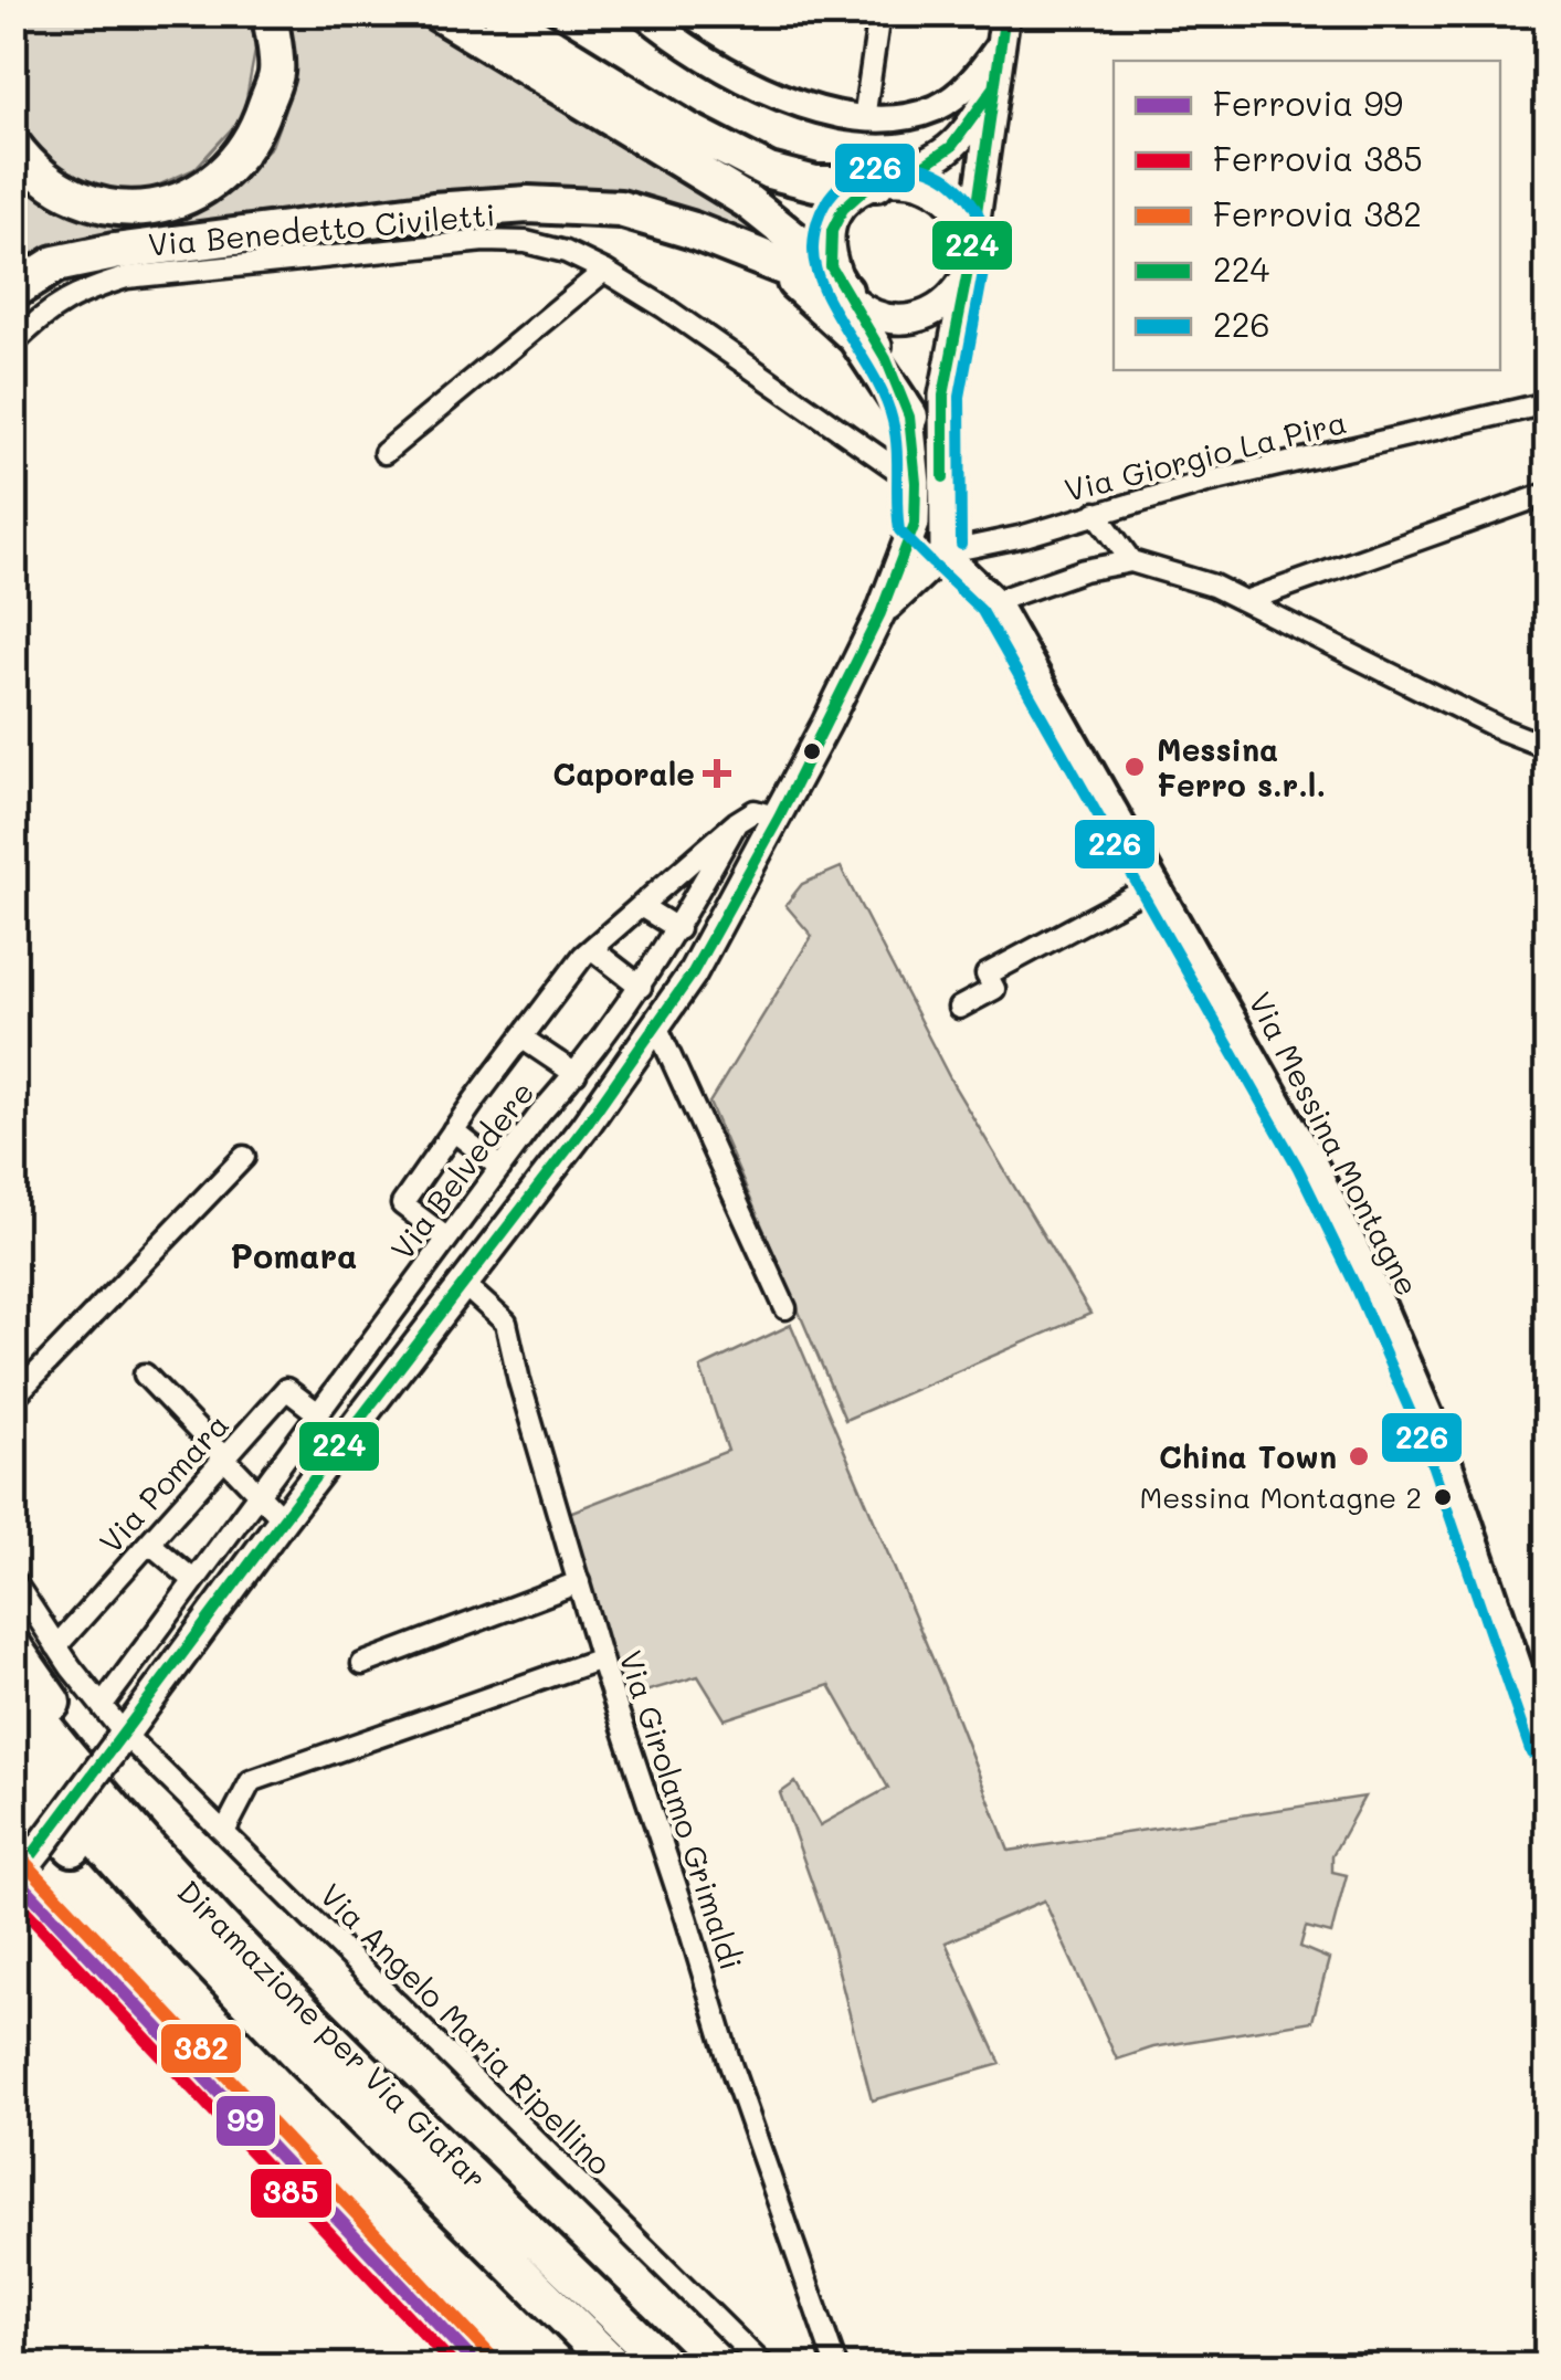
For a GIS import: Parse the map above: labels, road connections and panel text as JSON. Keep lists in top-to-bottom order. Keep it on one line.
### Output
{"streets":{"highway":["Diramazione per Via Giafar"],"street":["Via Benedetto Civiletti","Via Giorgio La Pira","Via Messina Montagne","Via Belvedere","Via Pomara","Via Girolamo Grimaldi","Via Angelo Maria Ripellino"]},"crossings":[["Via Giorgio La Pira","Via Messina Montagne"],["Via Belvedere","Via Pomara"]],"districts":["Pomara"],"places":{"other":["Messina Ferro s.r.l.","China Town","Messina Montagne 2"],"health":["Caporale"]},"lines":["transit line 224","transit line 226","rail line 382","rail line 99","rail line 385"],"legend":["Ferrovia 99","Ferrovia 385","Ferrovia 382","224","226"]}
